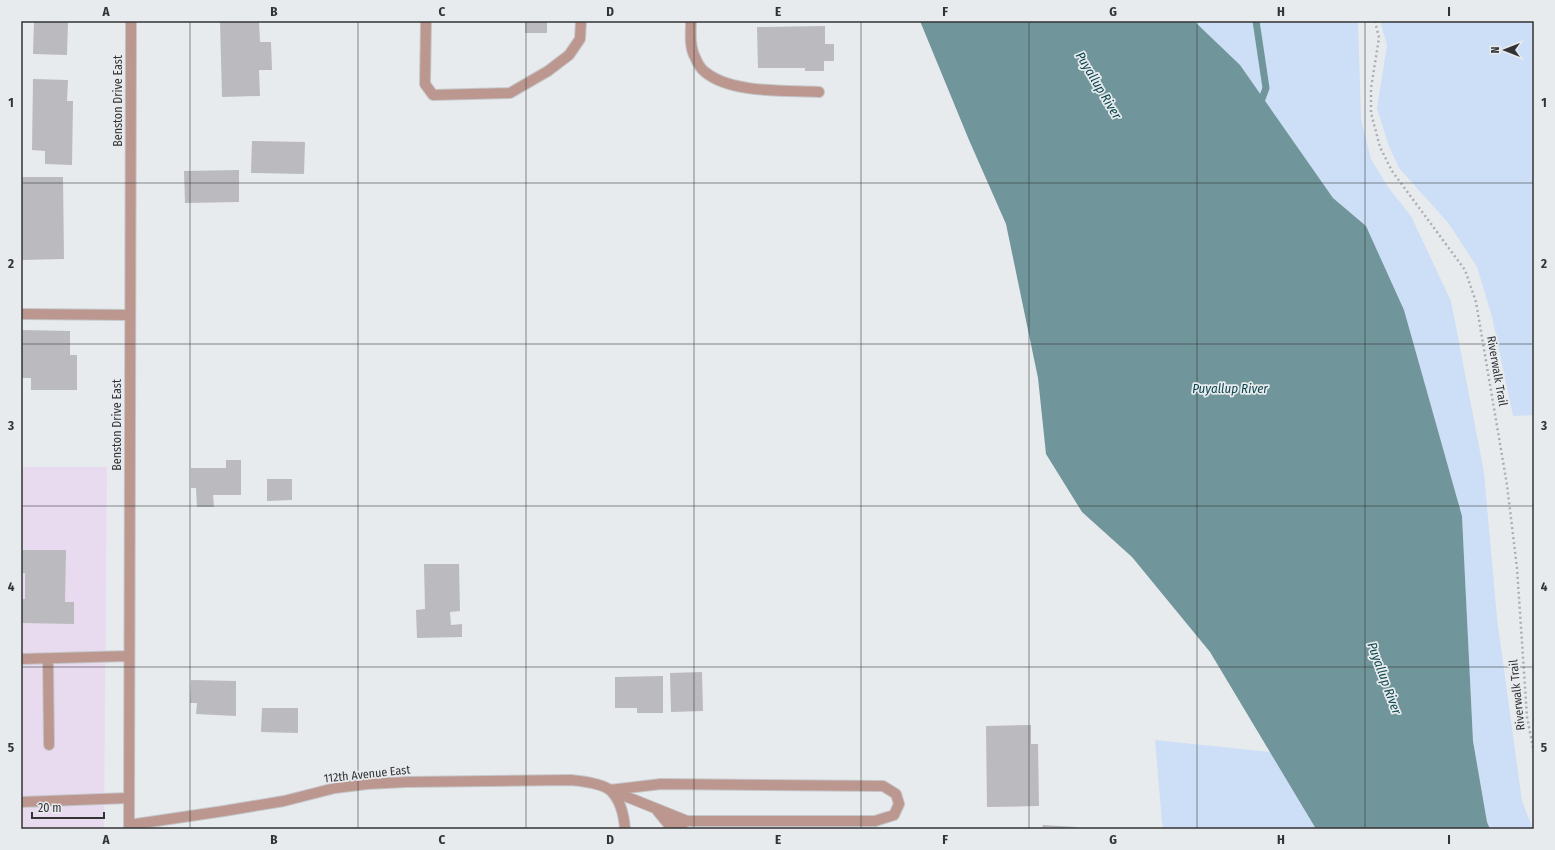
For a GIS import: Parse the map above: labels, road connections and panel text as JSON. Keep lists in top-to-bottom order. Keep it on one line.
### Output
{"streets":{"street":["Benston Drive East","112th Avenue East"],"path":["Riverwalk Trail"]},"crossings":[["Benston Drive East","112th Avenue East"]],"water":["Puyallup River"],"scale_bar":"20 m","north":"left","grid":{"columns":["A","B","C","D","E","F","G","H","I"],"rows":["1","2","3","4","5"]}}
